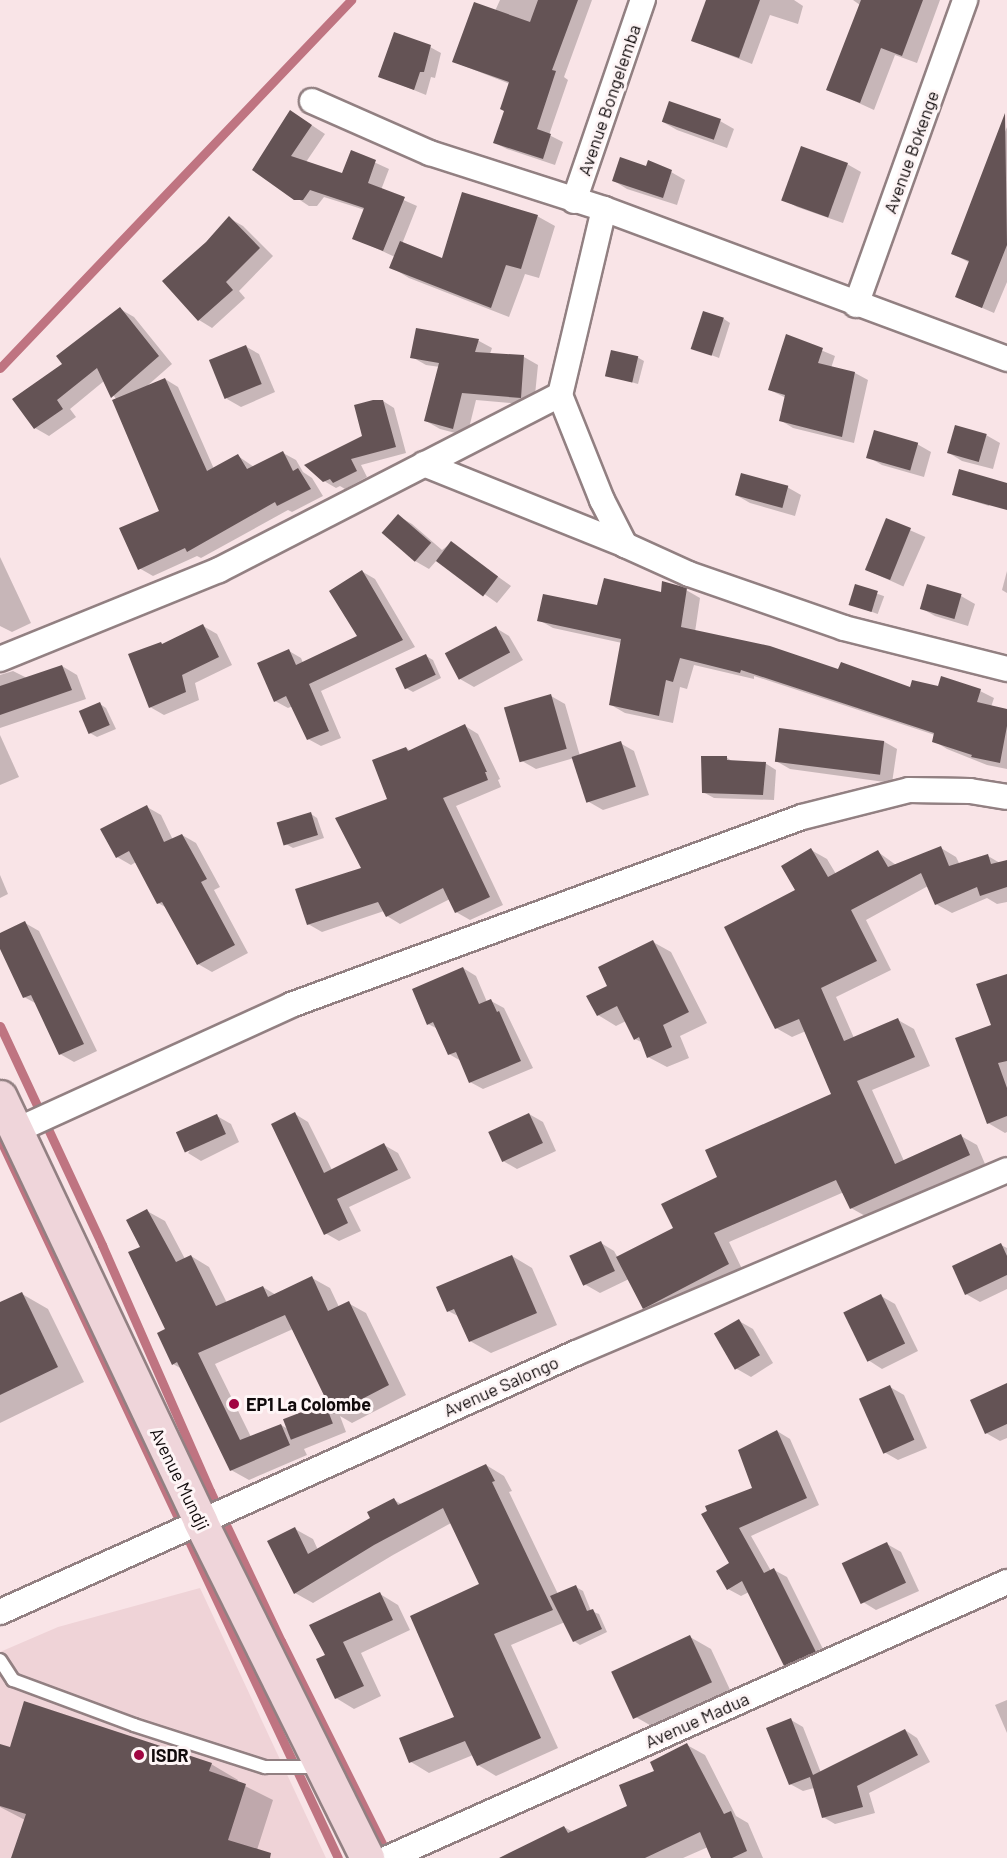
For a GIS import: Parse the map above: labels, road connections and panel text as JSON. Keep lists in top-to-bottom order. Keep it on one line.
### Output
{"streets":{"street":["Avenue Bongelemba","Avenue Bokenge","Avenue Salongo","Avenue Mundji","Avenue Madua"]},"crossings":[["Avenue Salongo","Avenue Mundji"]],"places":["EP1 La Colombe","ISDR"]}
